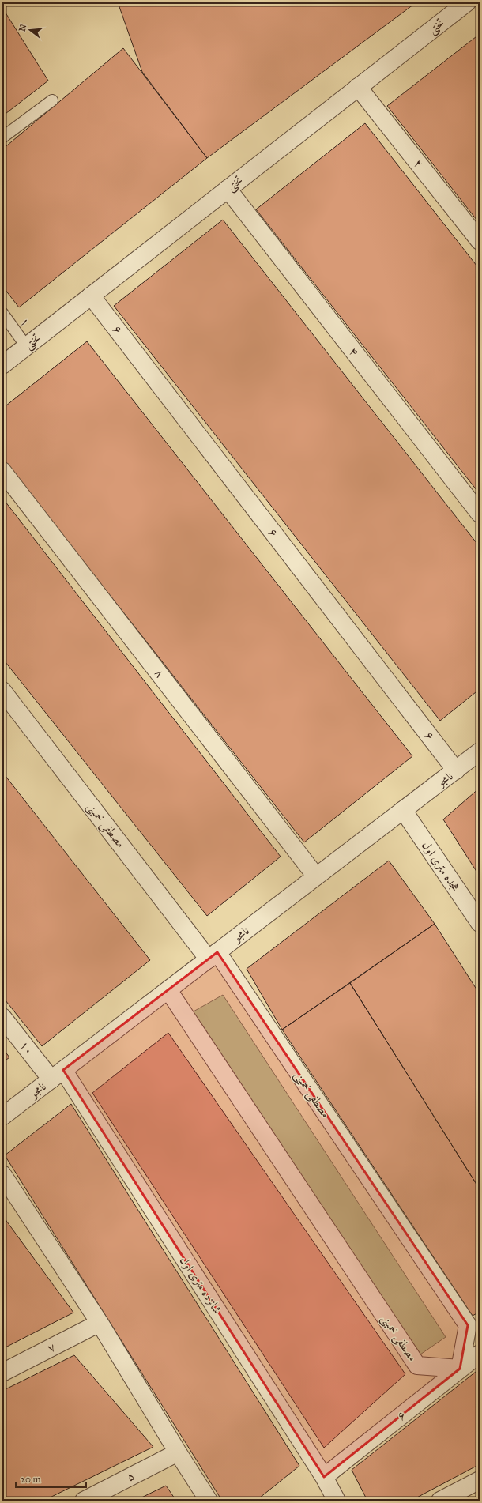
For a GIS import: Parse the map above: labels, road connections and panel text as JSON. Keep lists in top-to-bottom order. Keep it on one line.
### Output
{"streets":{"street":["تختی","۲","۶","۴","۸","نامجو","مصطفی خمینی","هجده متری اول","۱۰","شانزده متری اول","۷","۵"],"lane":["۱"]},"crossings":[["تختی","۲"],["تختی","۱"],["تختی","۶"],["تختی","۴"],["۶","نامجو"],["۶","مصطفی خمینی"],["۶","شانزده متری اول"],["۸","نامجو"],["نامجو","مصطفی خمینی"],["نامجو","هجده متری اول"],["نامجو","۱۰"],["نامجو","شانزده متری اول"],["۱۰","شانزده متری اول"]],"scale_bar":"20 m","north":"left"}
